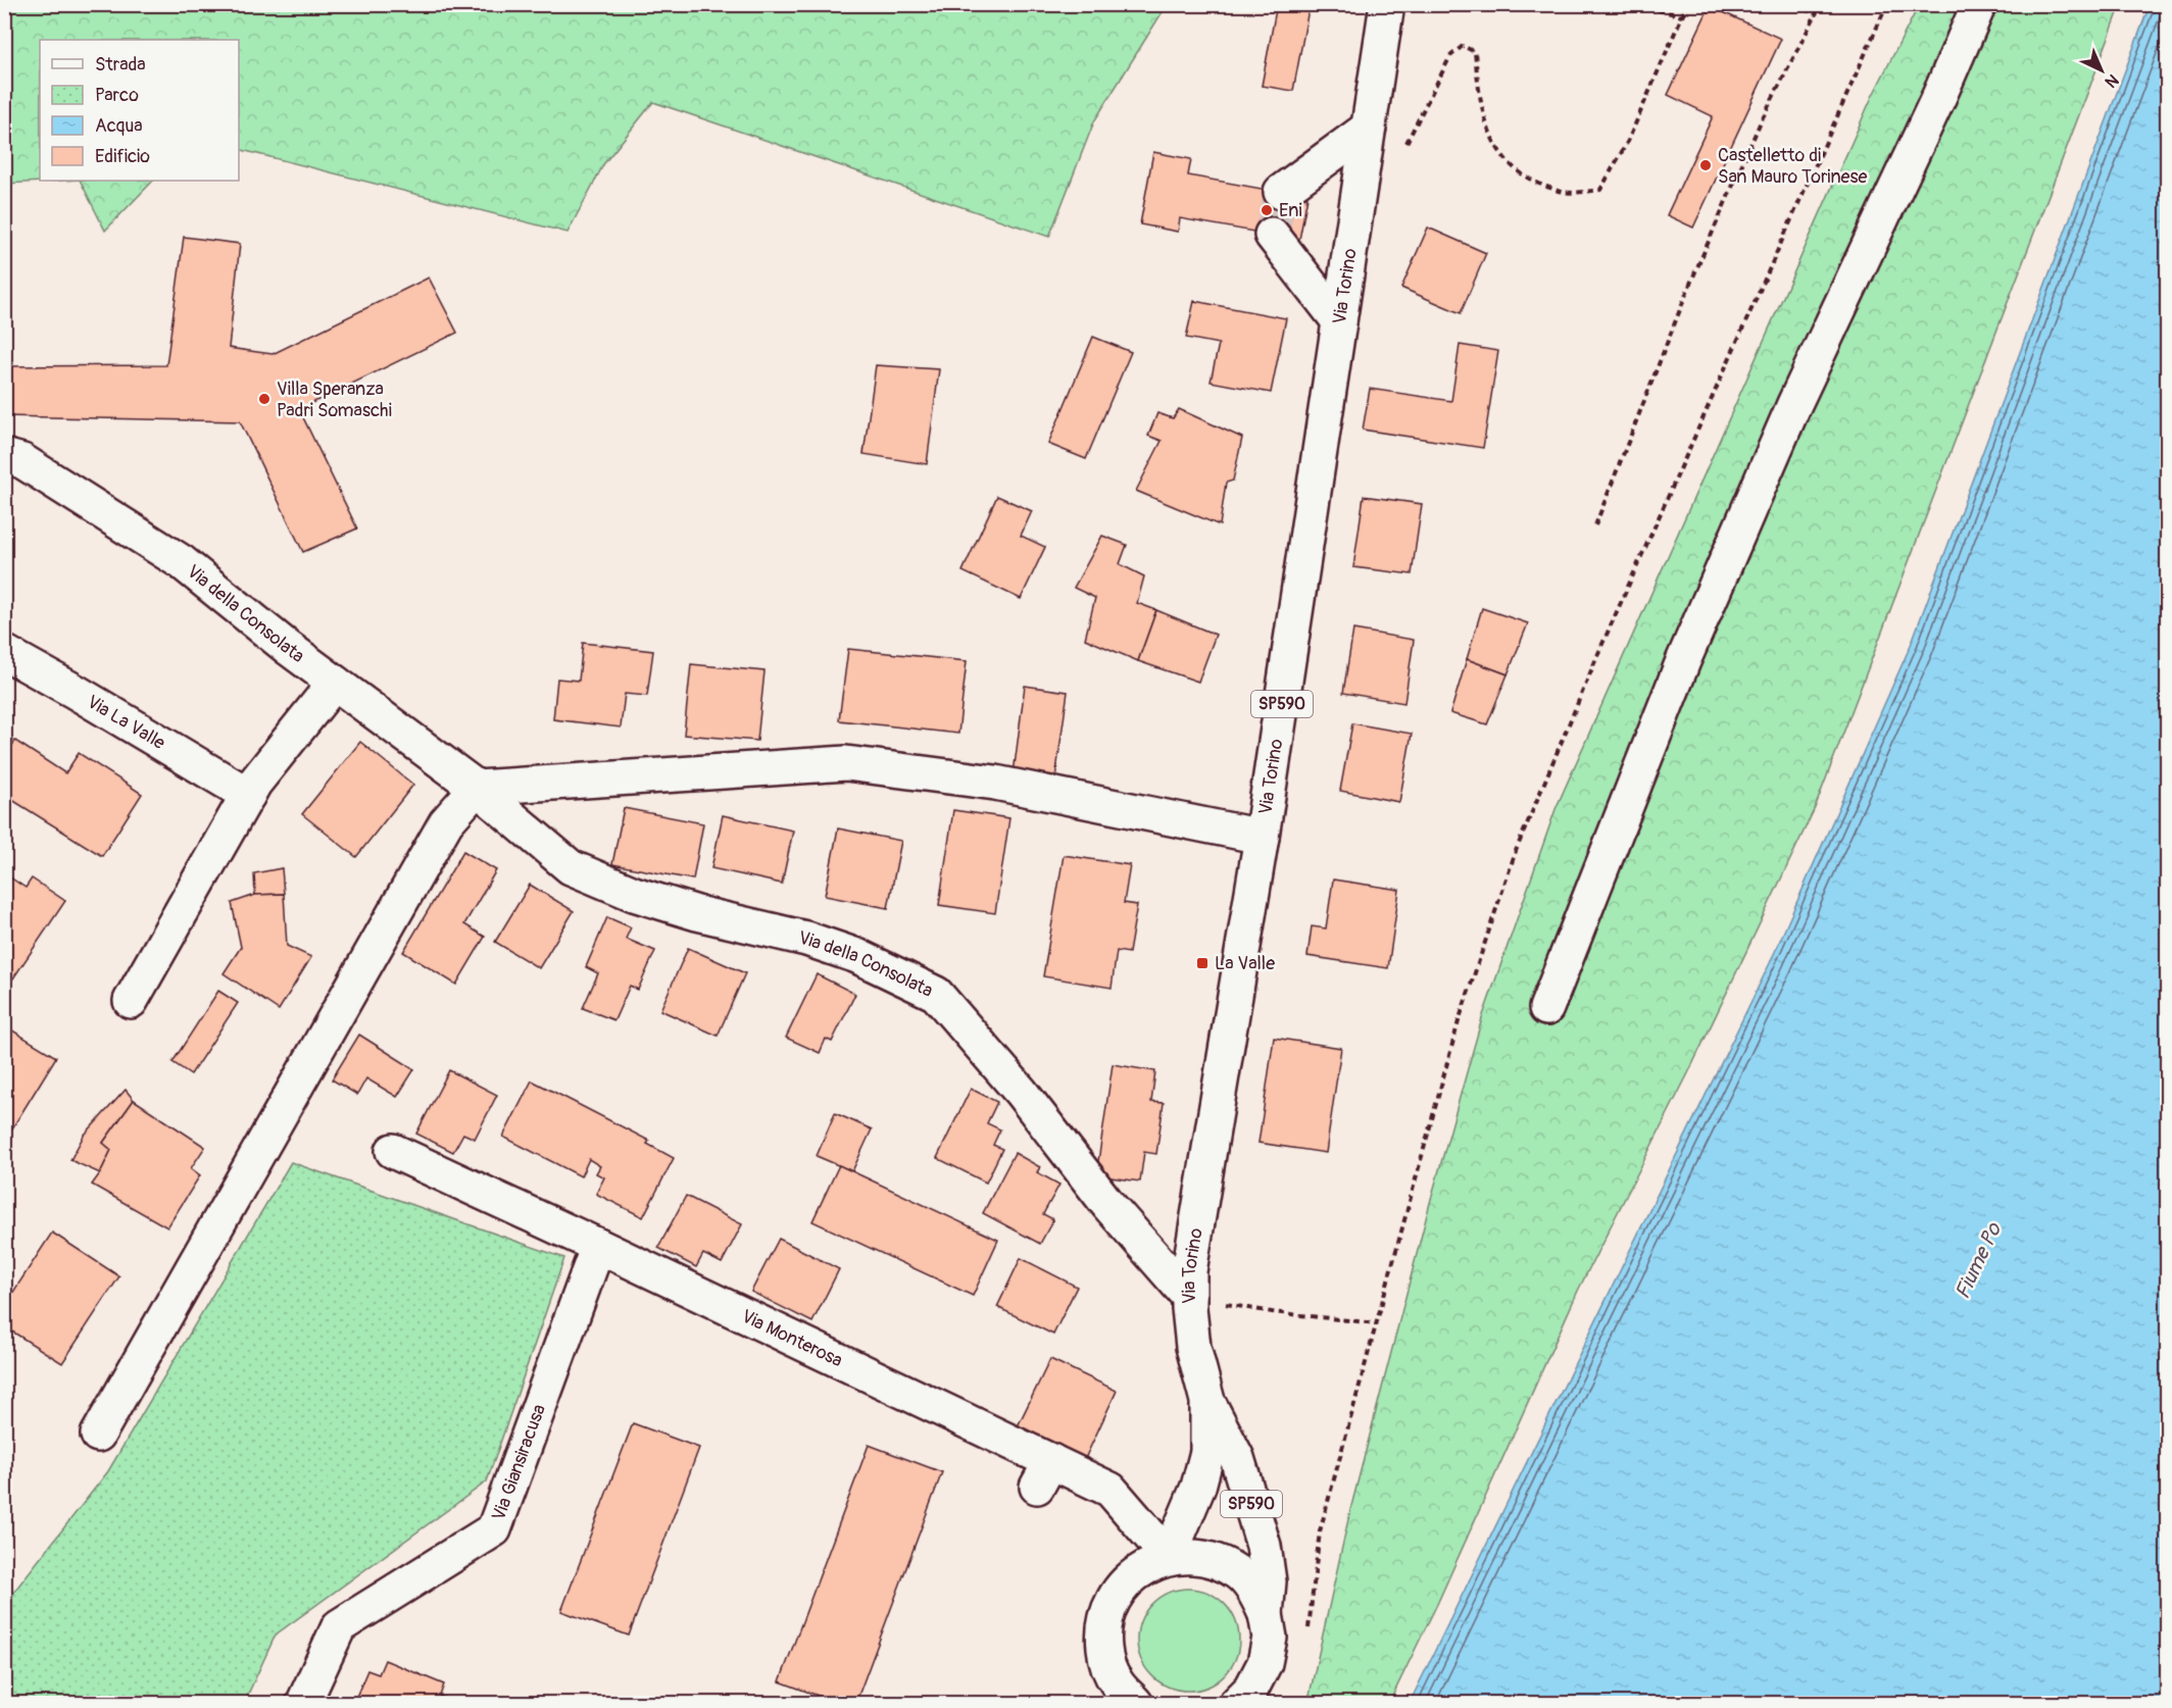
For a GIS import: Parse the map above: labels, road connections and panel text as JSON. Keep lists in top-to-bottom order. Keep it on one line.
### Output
{"streets":{"street":["Via Torino","Via della Consolata","SP590","Via La Valle","Via Monterosa","Via Giansiracusa"]},"crossings":[["Via Torino","Via della Consolata"],["Via Torino","Via Monterosa"],["Via Monterosa","Via Giansiracusa"]],"water":["Fiume Po"],"places":{"other":["Castelletto di San Mauro Torinese","Eni","Villa Speranza Padri Somaschi"],"transit":["La Valle"]},"legend":["Strada","Parco","Acqua","Edificio"],"north":"bottom right"}
